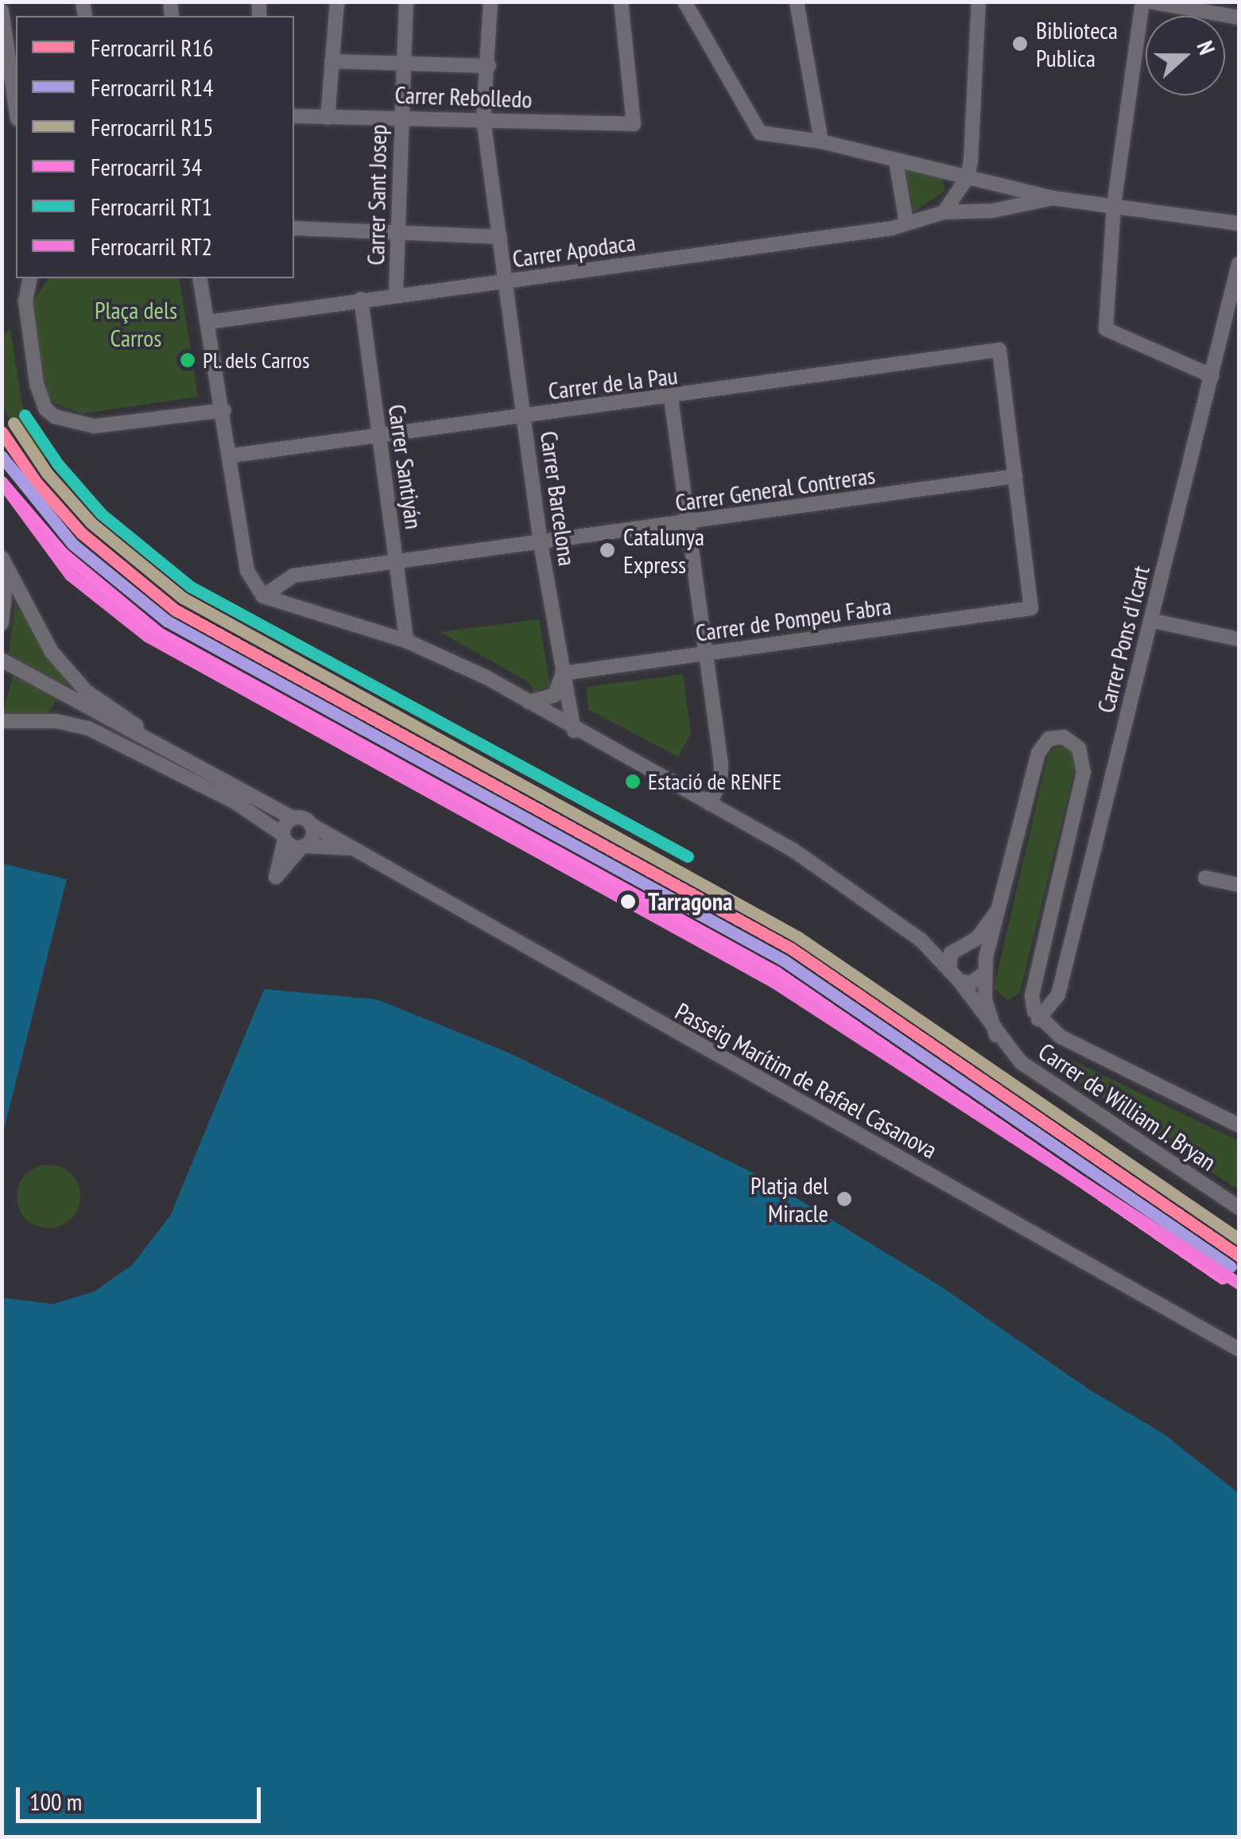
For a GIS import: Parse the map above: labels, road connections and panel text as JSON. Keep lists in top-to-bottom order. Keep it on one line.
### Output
{"streets":{"street":["Carrer Rebolledo","Carrer Sant Josep","Carrer Apodaca","Carrer de la Pau","Carrer Santiyán","Carrer General Contreras","Carrer Barcelona","Carrer de Pompeu Fabra","Carrer Pons d'Icart","Passeig Marítim de Rafael Casanova","Carrer de William J. Bryan"]},"crossings":[["Carrer Rebolledo","Carrer Sant Josep"],["Carrer Rebolledo","Carrer Barcelona"],["Carrer Sant Josep","Carrer Apodaca"],["Carrer Apodaca","Carrer Santiyán"],["Carrer Apodaca","Carrer Barcelona"],["Carrer de la Pau","Carrer Santiyán"],["Carrer de la Pau","Carrer General Contreras"],["Carrer de la Pau","Carrer Barcelona"],["Carrer de la Pau","Carrer de Pompeu Fabra"],["Carrer Santiyán","Carrer General Contreras"],["Carrer General Contreras","Carrer Barcelona"],["Carrer General Contreras","Carrer de Pompeu Fabra"],["Carrer Barcelona","Carrer de Pompeu Fabra"]],"parks":["Plaça dels Carros"],"places":["Biblioteca Publica","Pl. dels Carros","Catalunya Express","Estació de RENFE","Tarragona","Platja del Miracle"],"lines":["rail line RT1","rail line R15","rail line R16","rail line R14","rail line 34","rail line RT2"],"legend":["Ferrocarril R16","Ferrocarril R14","Ferrocarril R15","Ferrocarril 34","Ferrocarril RT1","Ferrocarril RT2"],"scale_bar":"100 m","north":"right"}
